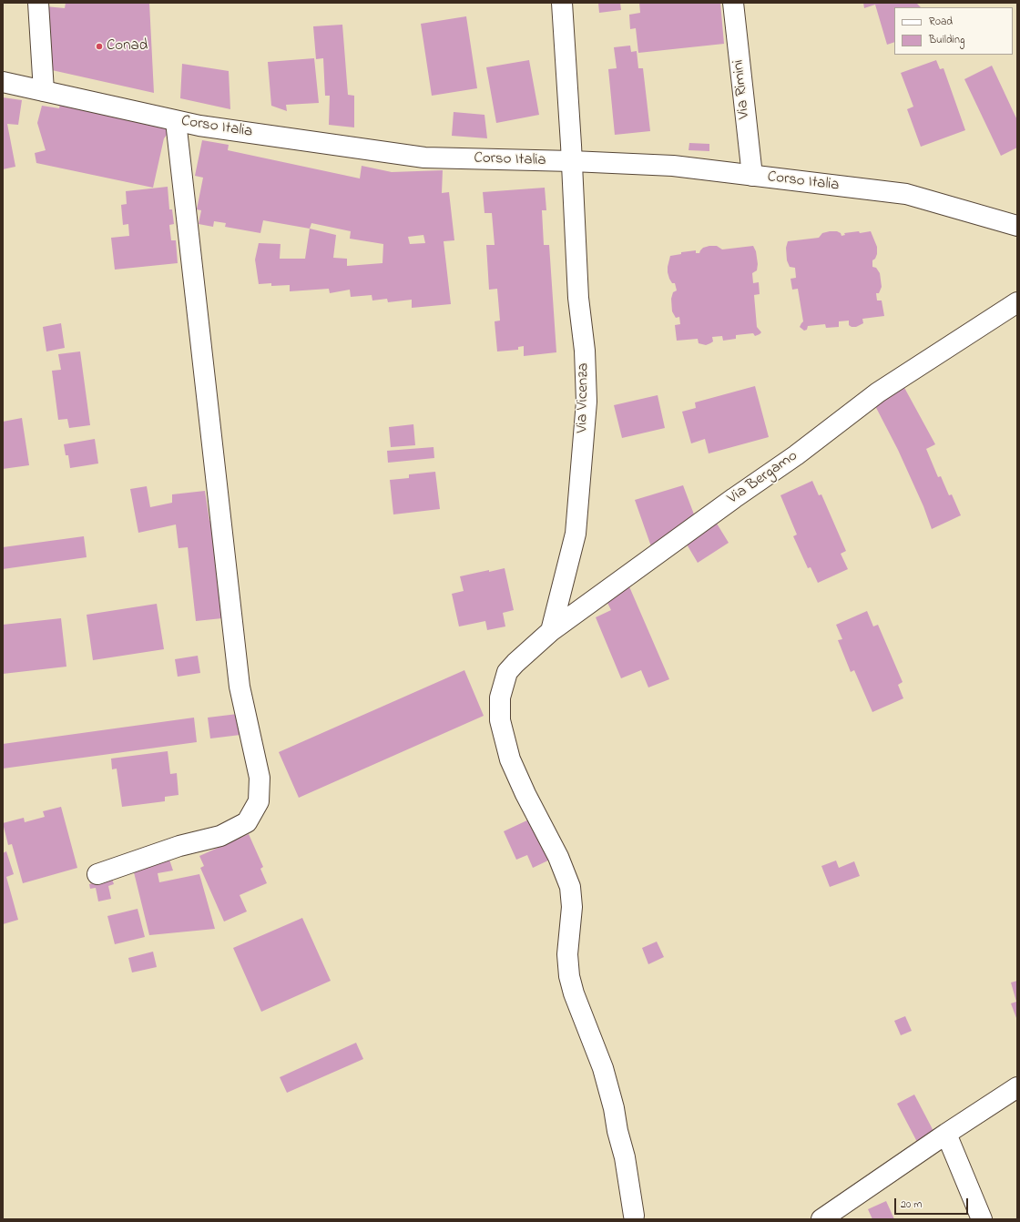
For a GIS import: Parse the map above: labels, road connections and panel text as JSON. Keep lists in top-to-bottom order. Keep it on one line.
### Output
{"streets":{"street":["Via Rimini","Corso Italia","Via Vicenza","Via Bergamo"]},"crossings":[["Via Rimini","Corso Italia"],["Corso Italia","Via Vicenza"],["Via Vicenza","Via Bergamo"]],"places":["Conad"],"legend":["Road","Building"],"scale_bar":"20 m"}
